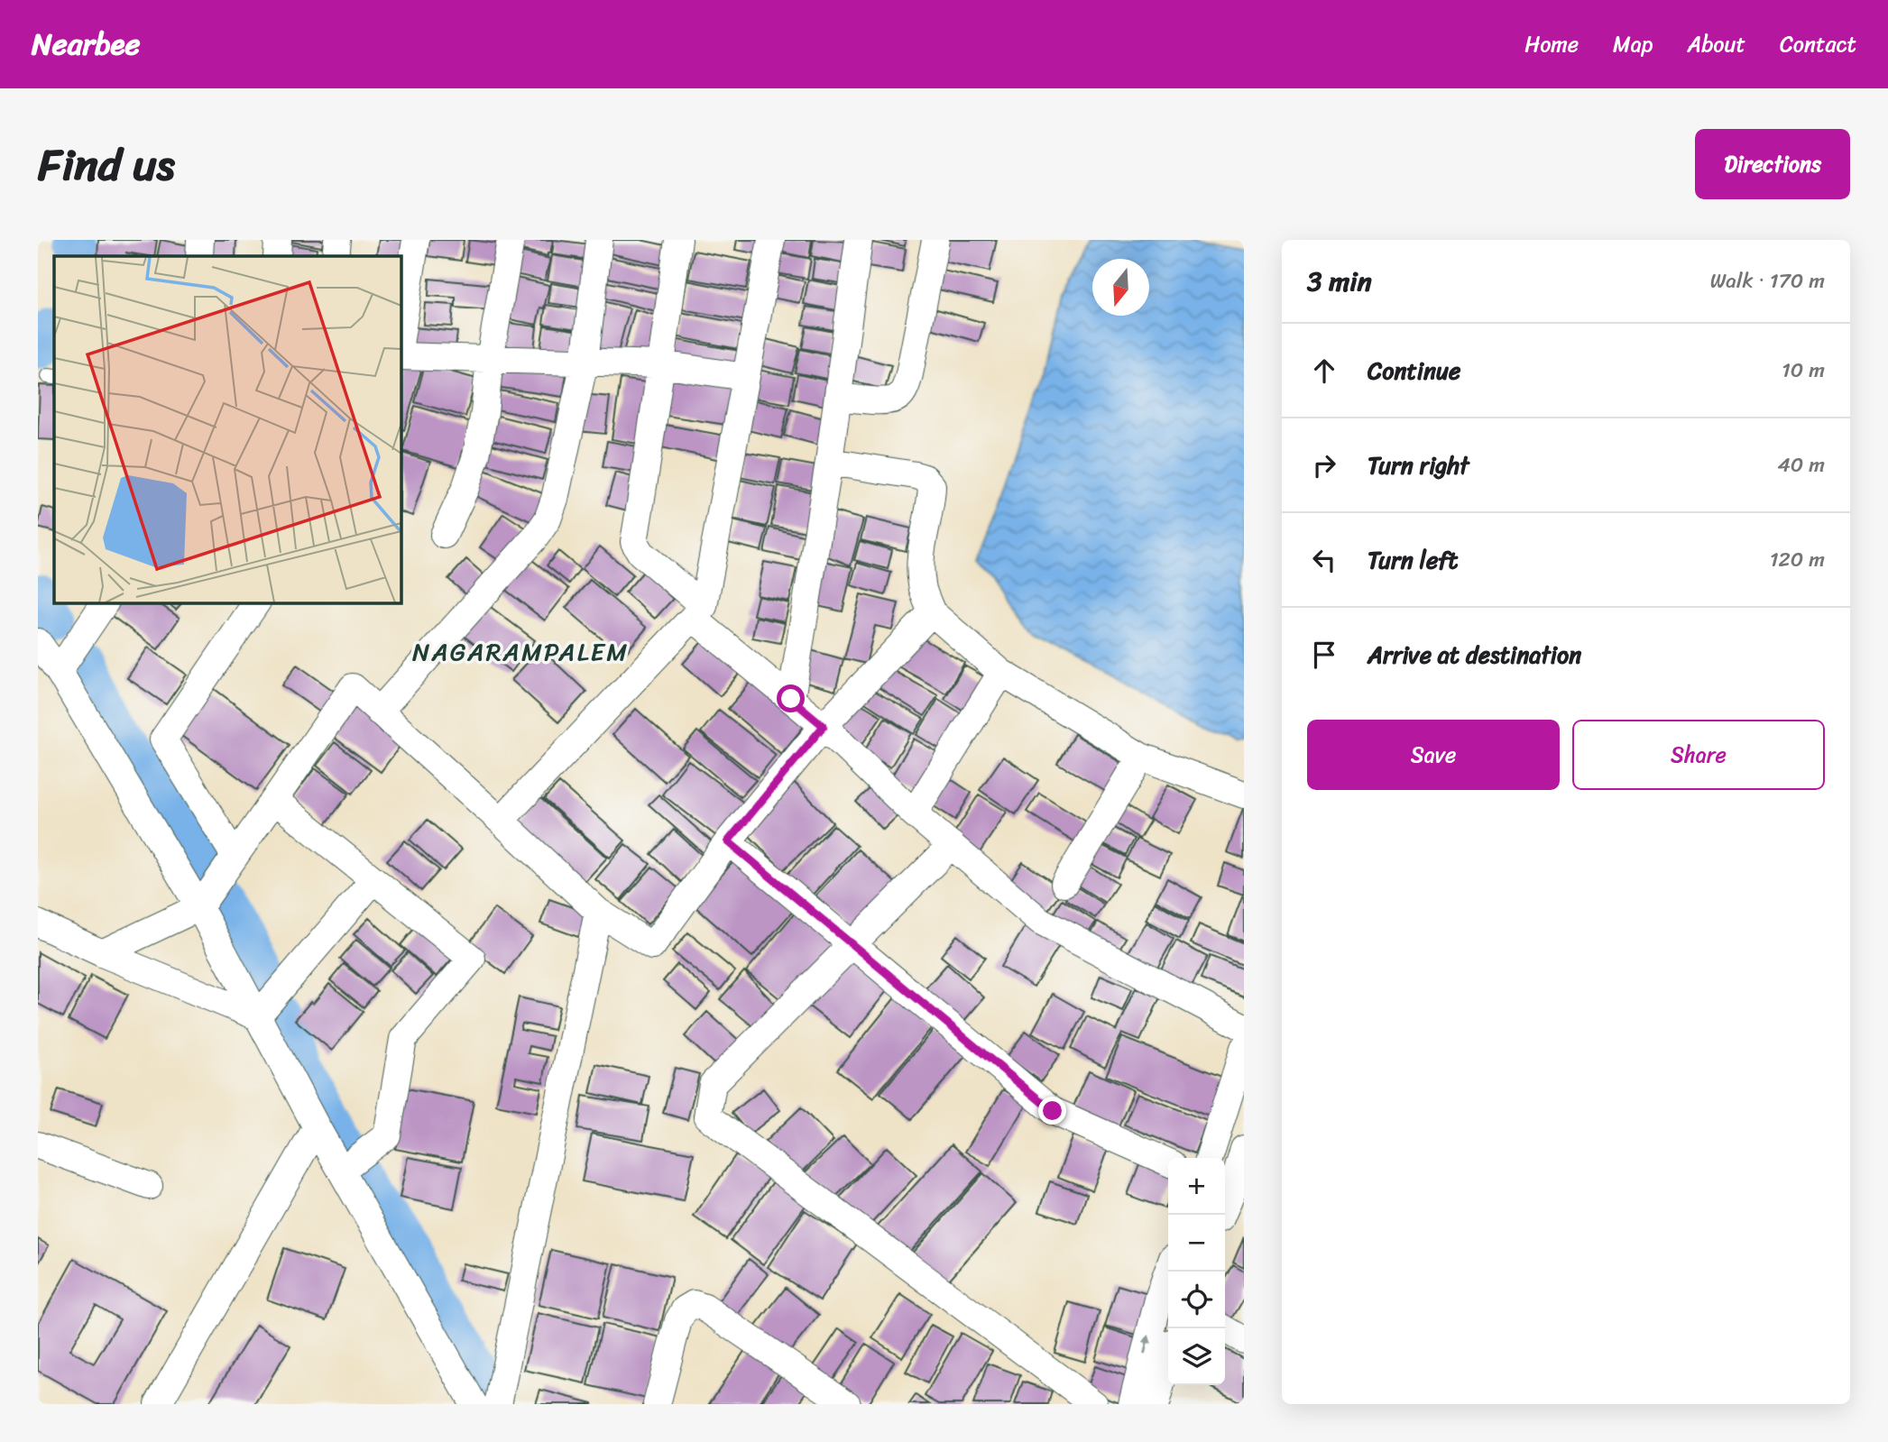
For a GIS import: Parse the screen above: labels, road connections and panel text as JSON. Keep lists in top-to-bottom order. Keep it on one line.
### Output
{"districts":["NAGARAMPALEM"],"north":"bottom","page":{"header":"Nearbee","nav":["Home","Map","About","Contact"],"title":"Find us","buttons":["Directions",["Save","Share"]],"heading":["3 min","Walk · 170 m"],"list":[["Continue","10 m"],["Turn right","40 m"],["Turn left","120 m"],"Arrive at destination"],"map_buttons":["+","−"]}}
